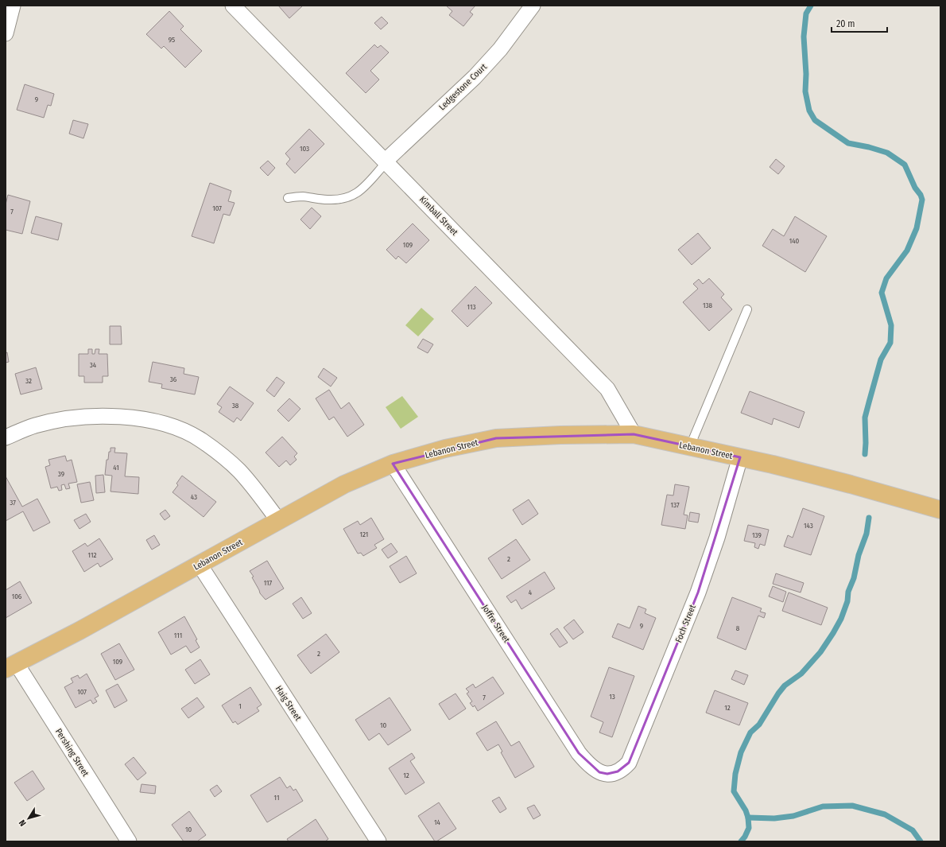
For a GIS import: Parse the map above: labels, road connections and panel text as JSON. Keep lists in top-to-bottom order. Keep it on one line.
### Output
{"streets":{"highway":["Lebanon Street"],"street":["Ledgestone Court","Kimball Street","Joffre Street","Foch Street","Haig Street","Pershing Street"]},"crossings":[["Ledgestone Court","Kimball Street"],["Kimball Street","Lebanon Street"],["Lebanon Street","Joffre Street"],["Lebanon Street","Foch Street"],["Lebanon Street","Haig Street"],["Lebanon Street","Pershing Street"],["Joffre Street","Foch Street"]],"house_numbers":["95","9","103","107","7","140","109","138","113","34","36","32","38","41","39","43","37","137","143","121","139","112","2","117","4","106","9","8","111","2","109","107","13","7","1","12","10","12","11","14","10"],"scale_bar":"20 m","north":"bottom left"}
